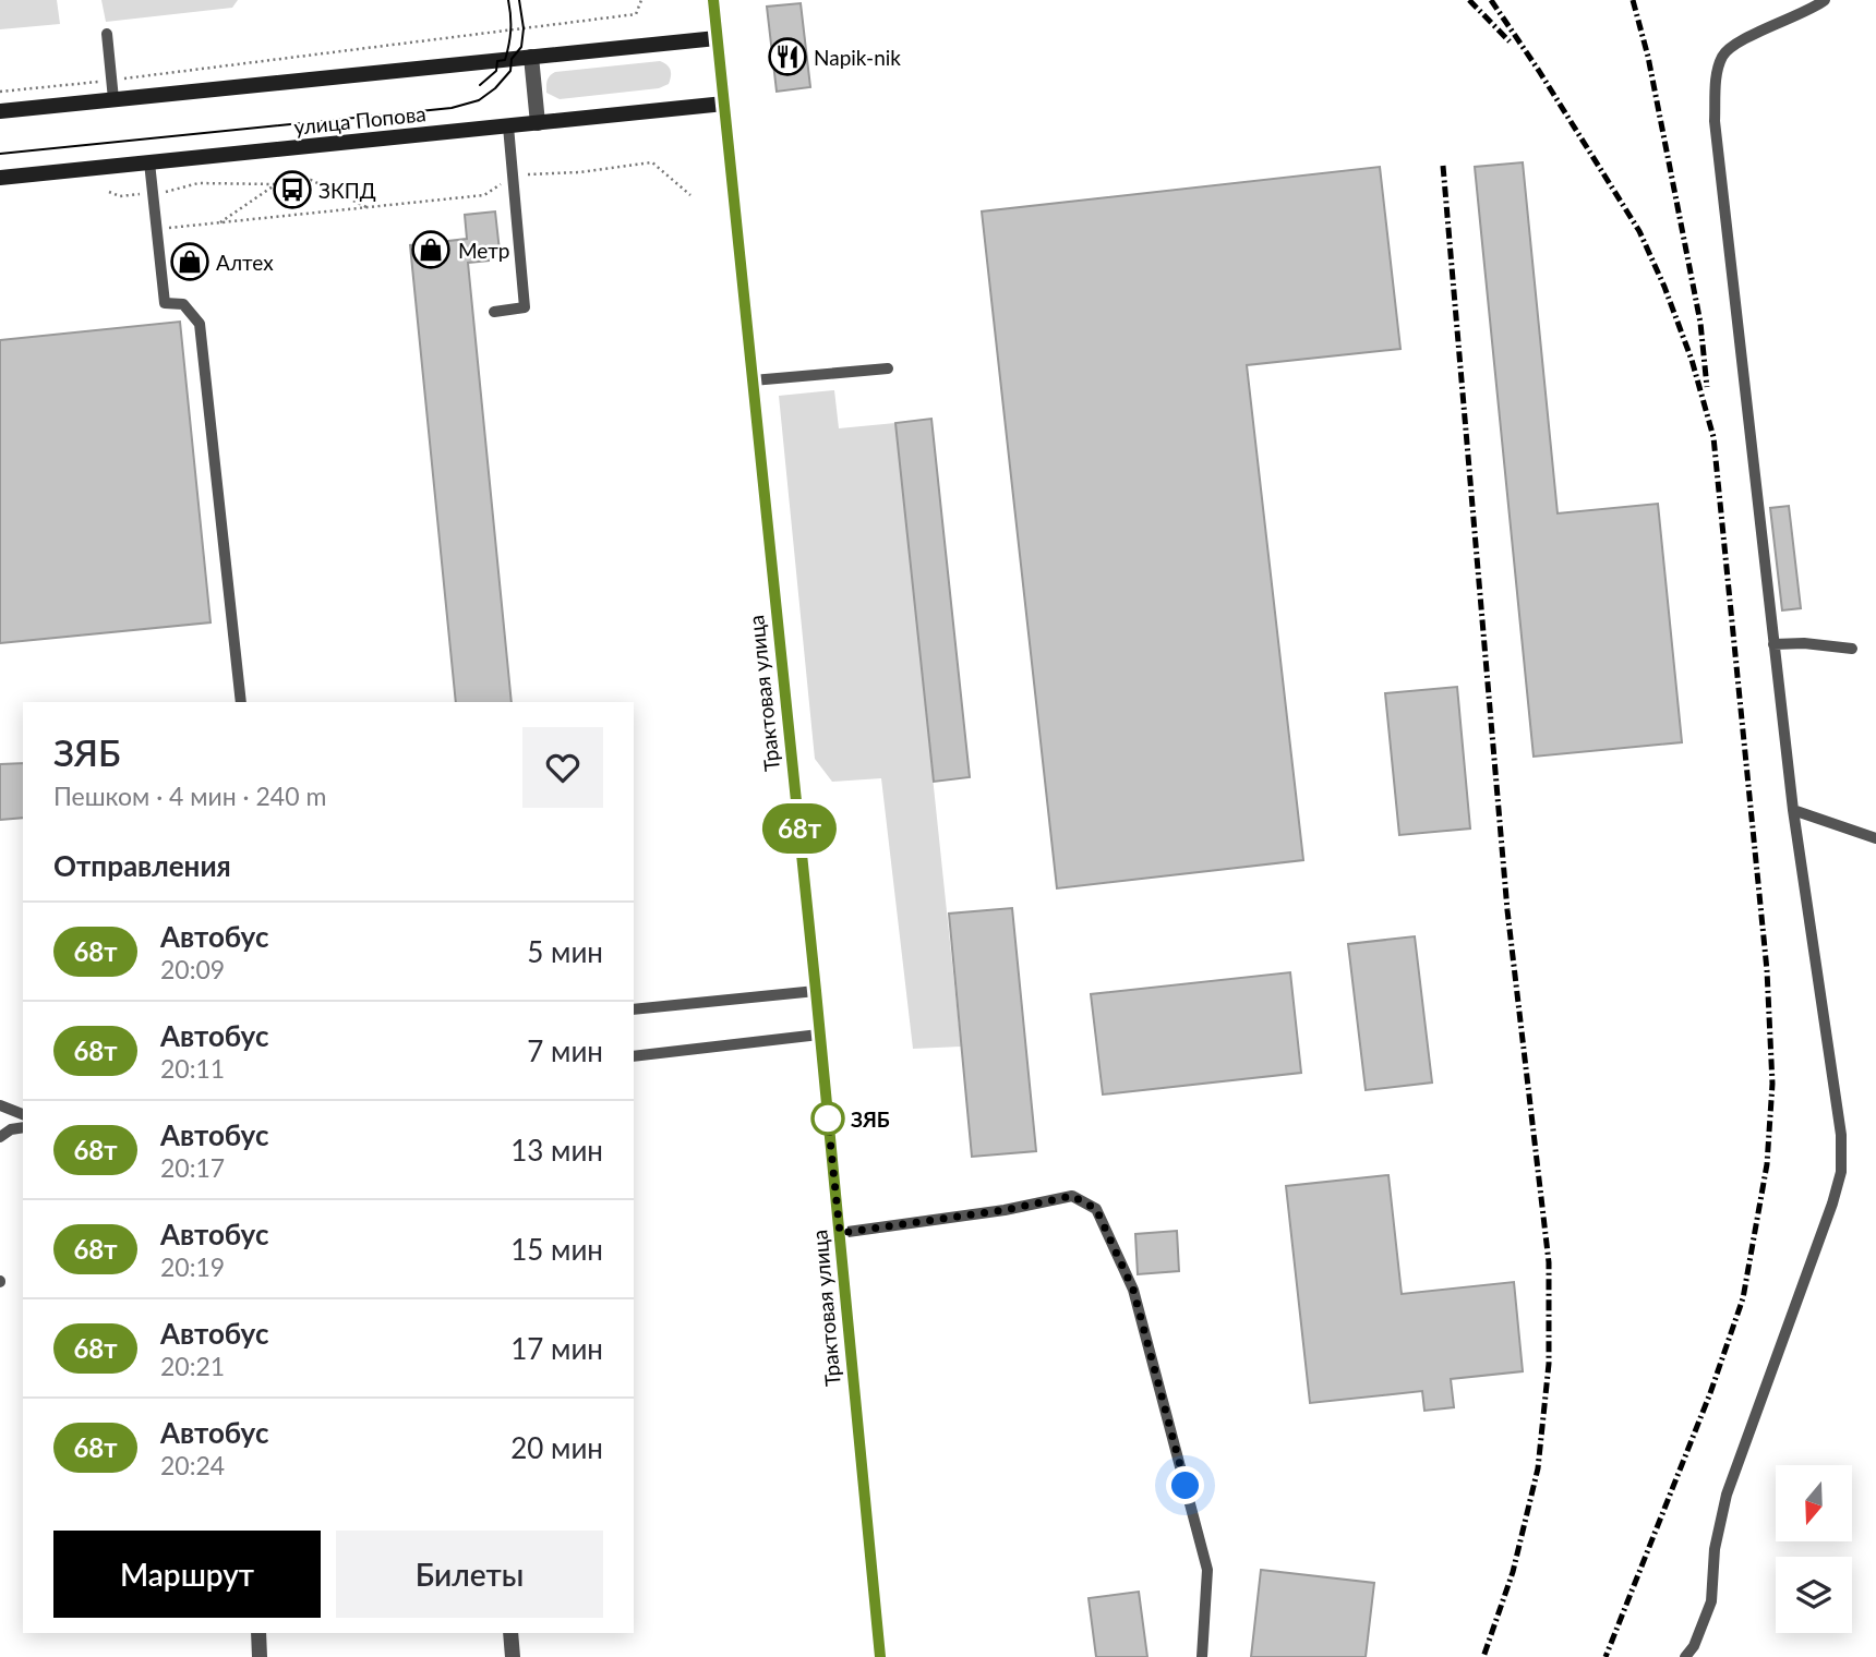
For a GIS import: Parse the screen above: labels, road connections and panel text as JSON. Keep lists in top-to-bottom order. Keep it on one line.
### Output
{"streets":{"main road":["улица Попова","Трактовая улица"]},"crossings":[["улица Попова","Трактовая улица"]],"places":{"restaurant":["Napik-nik"],"bus stop":["ЗКПД"],"shop":["Метр","Алтех"],"other":["ЗЯБ"]},"lines":["bus line 68т"],"north":"bottom","page":{"on_map":"68т","heading":[["ЗЯБ","Пешком · 4 мин · 240 m"],"Отправления"],"list":[{"mark":"68т","name":"Автобус","note":"20:09","value":"5 мин"},{"mark":"68т","name":"Автобус","note":"20:11","value":"7 мин"},{"mark":"68т","name":"Автобус","note":"20:17","value":"13 мин"},{"mark":"68т","name":"Автобус","note":"20:19","value":"15 мин"},{"mark":"68т","name":"Автобус","note":"20:21","value":"17 мин"},{"mark":"68т","name":"Автобус","note":"20:24","value":"20 мин"}],"buttons":["Маршрут","Билеты"]}}
